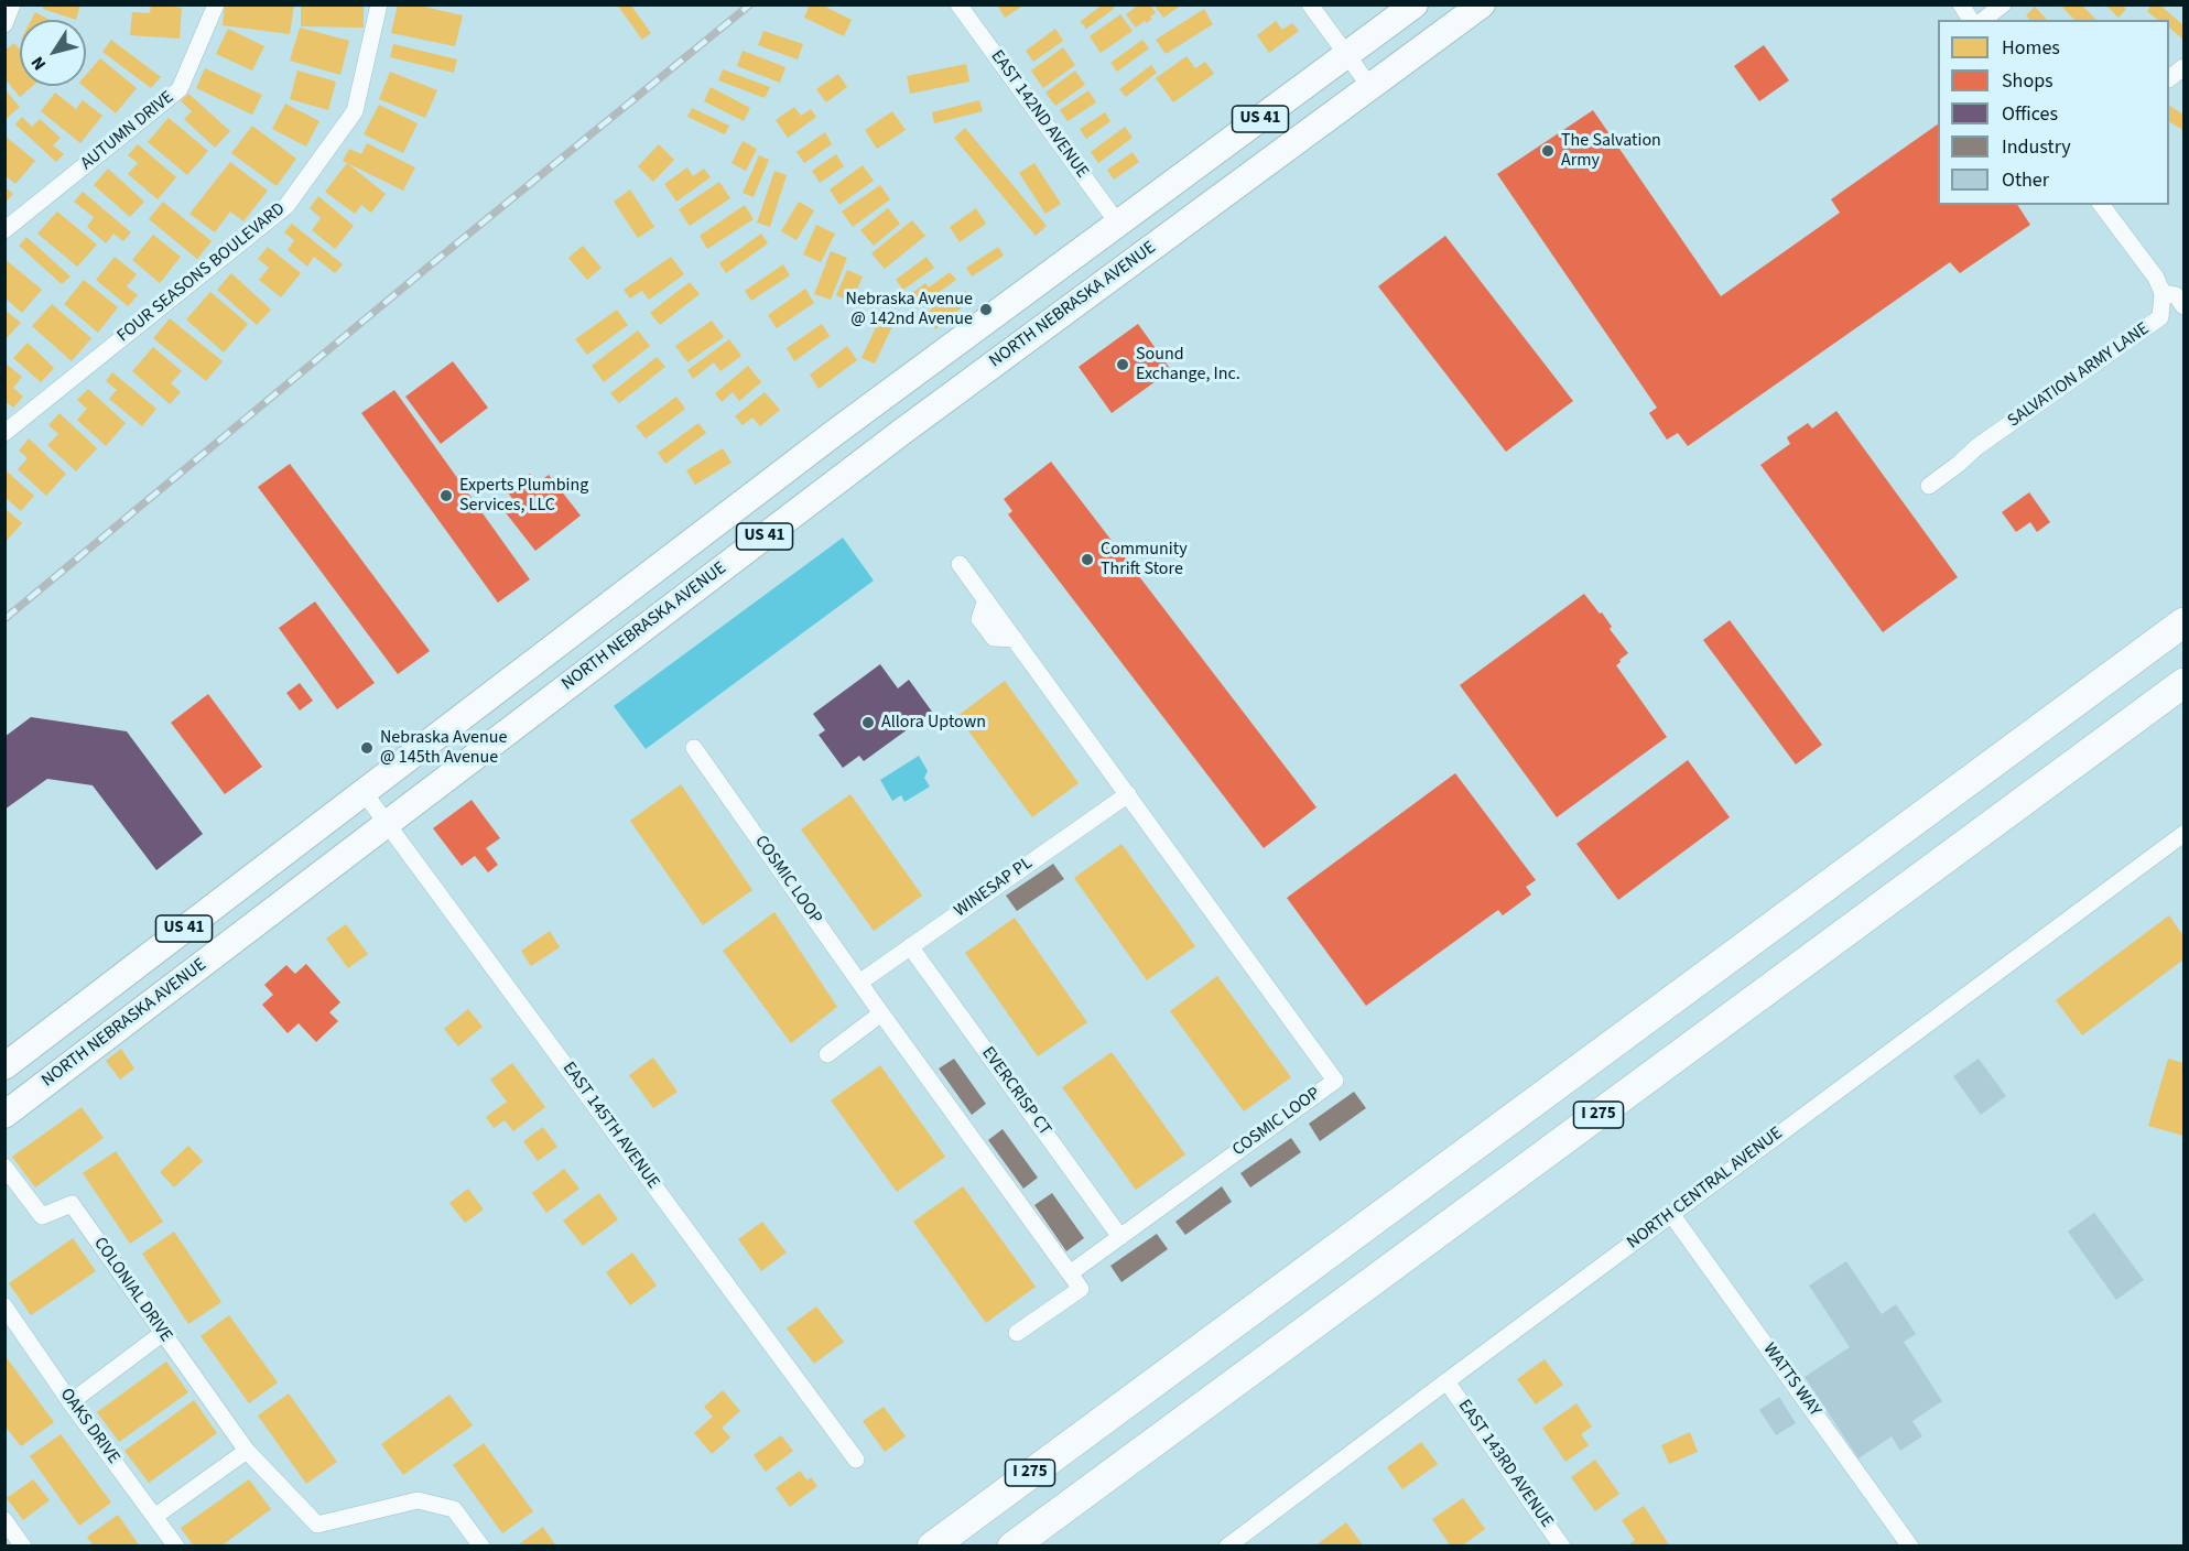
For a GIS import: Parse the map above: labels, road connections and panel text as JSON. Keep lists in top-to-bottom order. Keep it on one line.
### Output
{"streets":{"highway":["I 275"],"main road":["US 41","NORTH NEBRASKA AVENUE"],"street":["EAST 142ND AVENUE","AUTUMN DRIVE","FOUR SEASONS BOULEVARD","SALVATION ARMY LANE","COSMIC LOOP","WINESAP PL","EVERCRISP CT","EAST 145TH AVENUE","NORTH CENTRAL AVENUE","COLONIAL DRIVE","WATTS WAY","OAKS DRIVE","EAST 143RD AVENUE"]},"crossings":[["EAST 142ND AVENUE","US 41"],["US 41","EAST 145TH AVENUE"],["NORTH NEBRASKA AVENUE","EAST 145TH AVENUE"],["COSMIC LOOP","WINESAP PL"],["COSMIC LOOP","EVERCRISP CT"],["WINESAP PL","EVERCRISP CT"],["NORTH CENTRAL AVENUE","WATTS WAY"],["NORTH CENTRAL AVENUE","EAST 143RD AVENUE"]],"places":["The Salvation Army","Nebraska Avenue @ 142nd Avenue","Sound Exchange, Inc.","Experts Plumbing Services, LLC","Community Thrift Store","Allora Uptown","Nebraska Avenue @ 145th Avenue"],"legend":["Homes","Shops","Offices","Industry","Other"],"north":"bottom left"}
